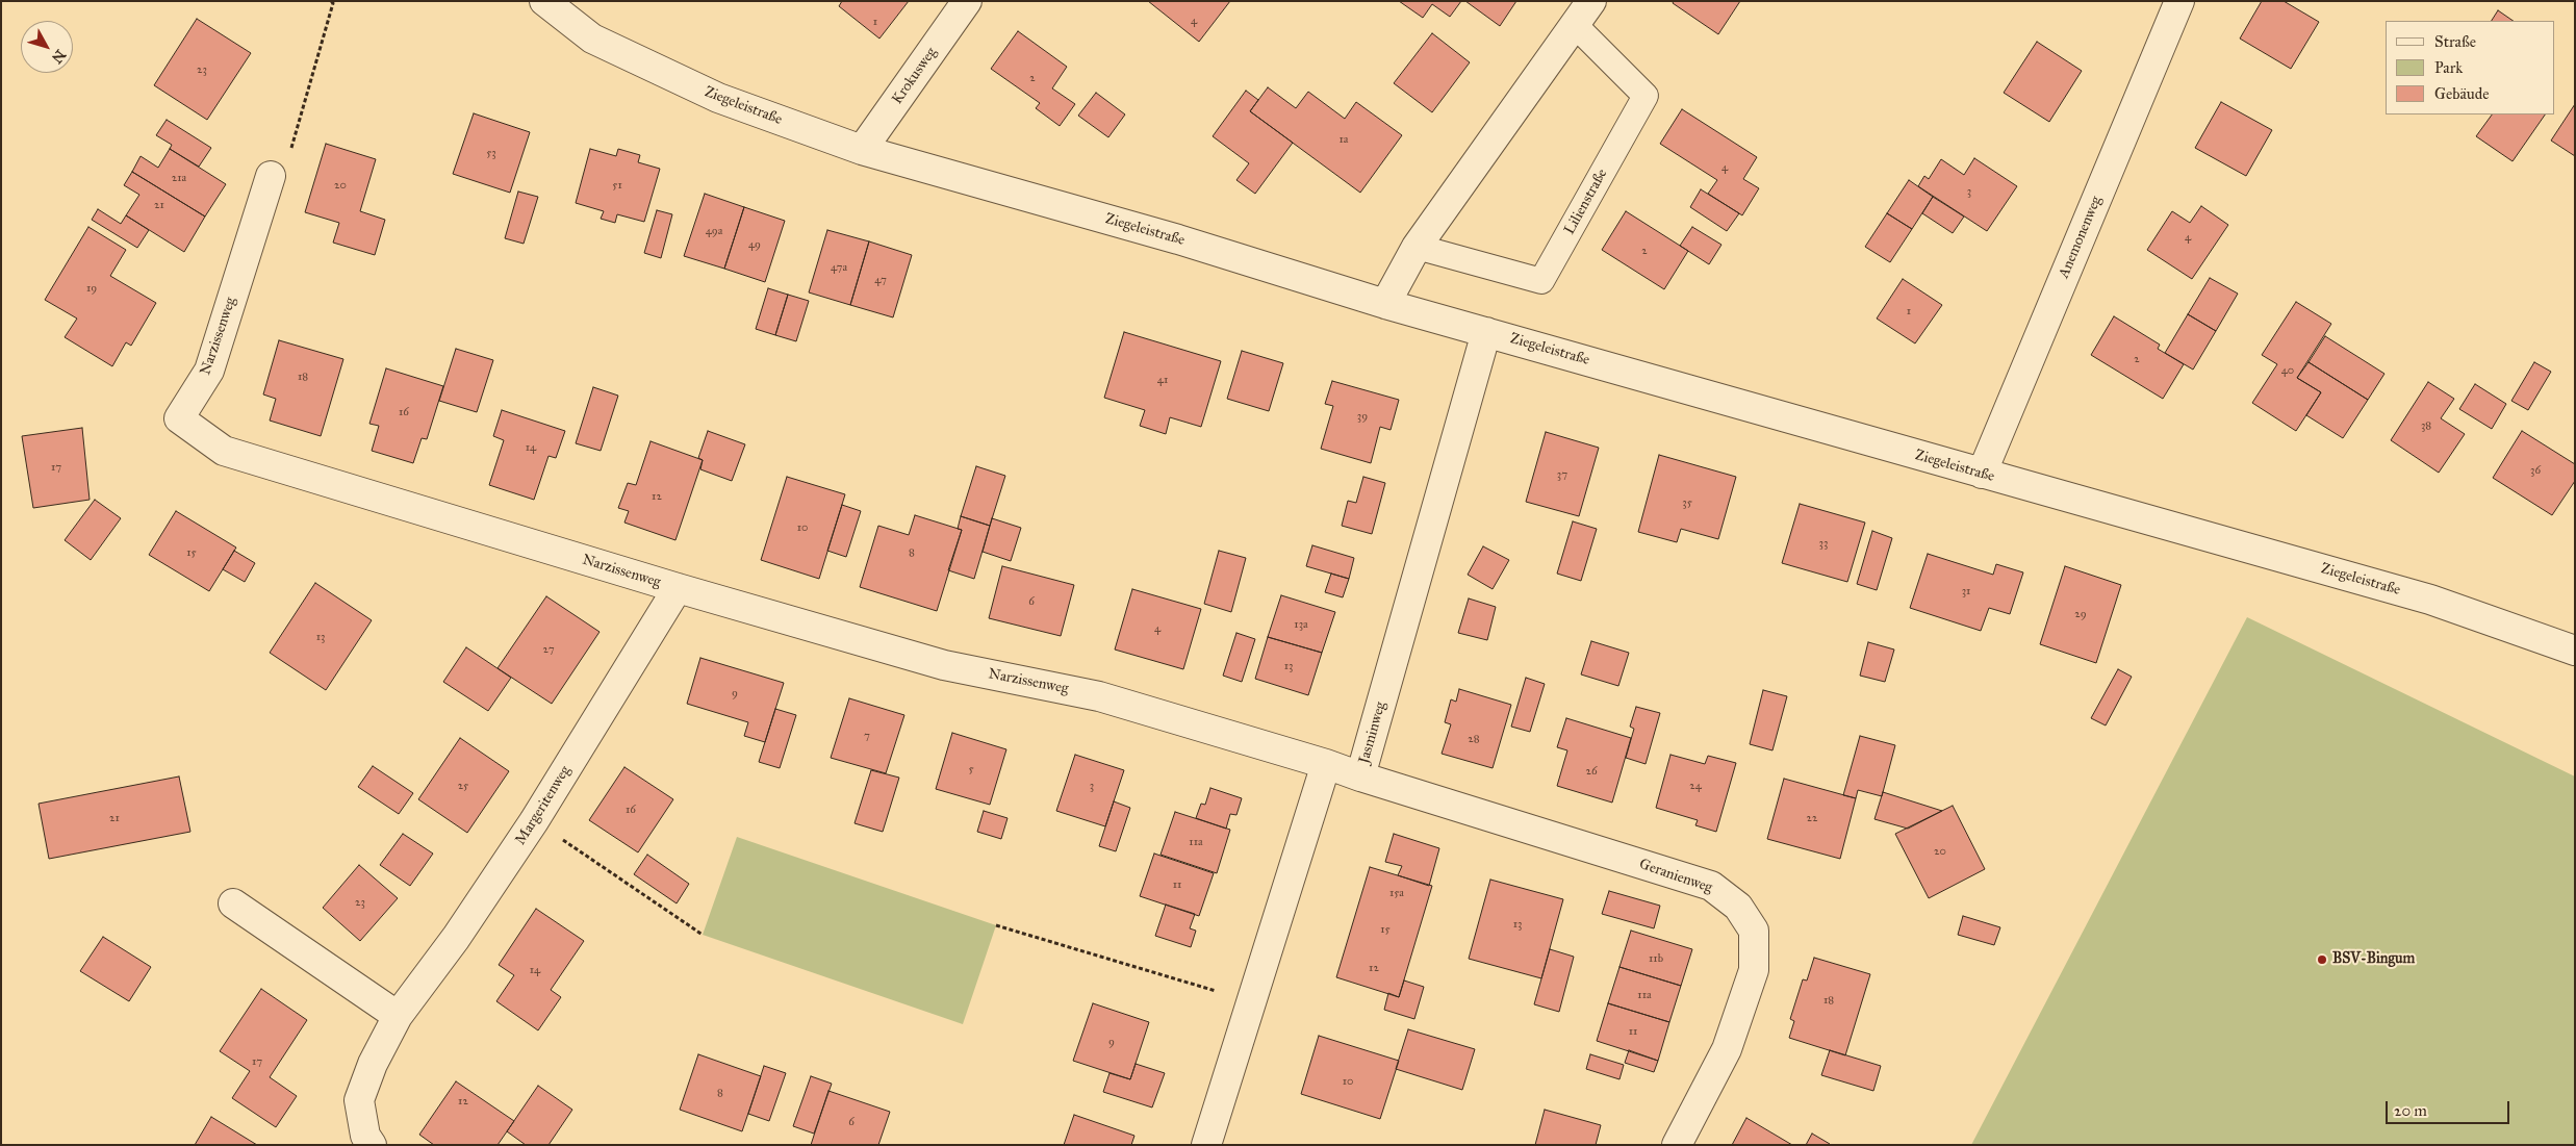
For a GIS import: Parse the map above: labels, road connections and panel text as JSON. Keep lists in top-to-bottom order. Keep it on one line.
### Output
{"streets":{"street":["Krokusweg","Ziegeleistraße","Anemonenweg","Narzissenweg","Jasminweg","Margeritenweg","Geranienweg"],"lane":["Lilienstraße"]},"crossings":[["Krokusweg","Ziegeleistraße"],["Ziegeleistraße","Anemonenweg"],["Ziegeleistraße","Jasminweg"],["Narzissenweg","Jasminweg"],["Narzissenweg","Margeritenweg"],["Jasminweg","Geranienweg"]],"places":["BSV-Bingum"],"house_numbers":["4","1","23","2","1a","53","4","21a","20","51","3","21","49a","4","49","2","47a","47","19","1","2","40","18","41","16","39","38","14","17","36","37","12","35","10","33","15","8","31","6","29","13a","4","13","27","13","9","7","28","5","26","25","3","24","16","21","22","11a","20","11","15a","23","13","15","11b","12","14","11a","18","11","9","17","10","8","12","6"],"legend":["Straße","Park","Gebäude"],"scale_bar":"20 m","north":"bottom right"}
